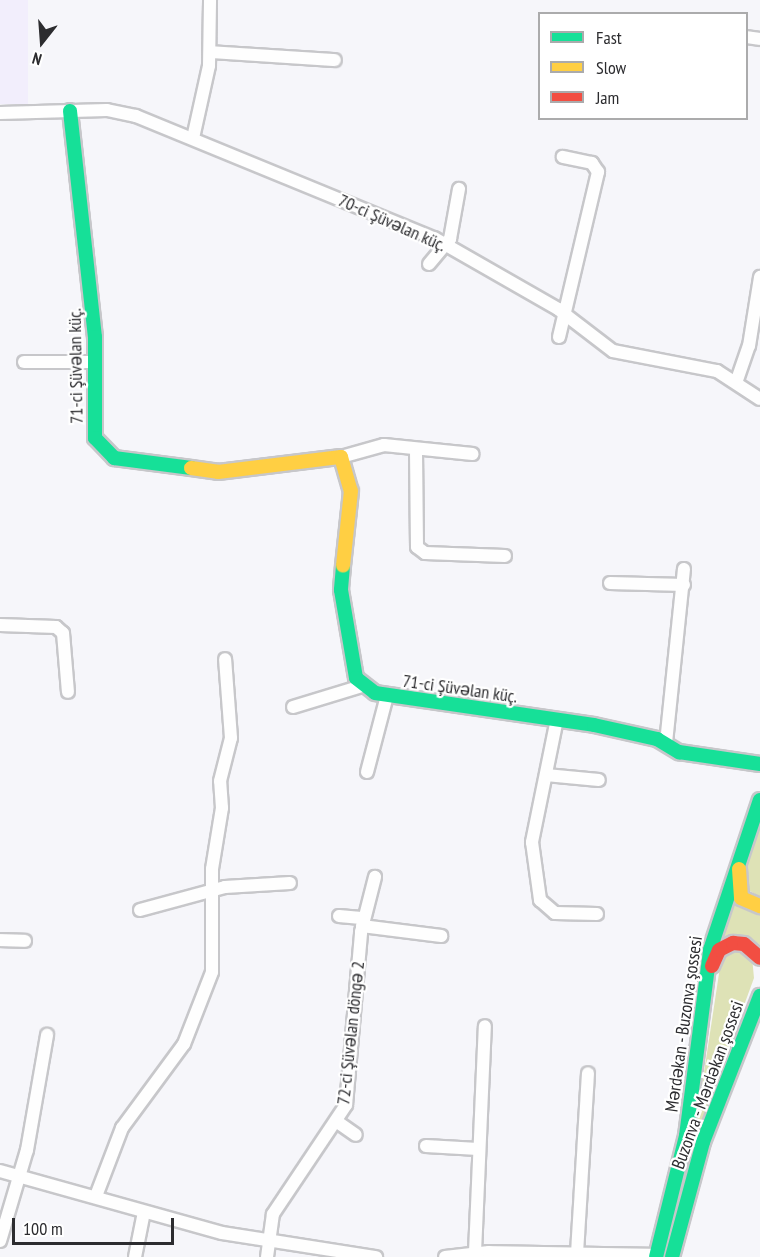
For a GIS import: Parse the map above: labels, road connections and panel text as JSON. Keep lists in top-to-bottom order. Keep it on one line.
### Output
{"streets":{"street":["70-ci Şüvəlan küç.","71-ci Şüvəlan küç.","Mərdəkan - Buzonva şossesi","72-ci Şüvəlan döngə 2","Buzonva - Mərdəkan şossesi"]},"crossings":[["70-ci Şüvəlan küç.","71-ci Şüvəlan küç."]],"legend":["Fast","Slow","Jam"],"scale_bar":"100 m","north":"bottom"}
